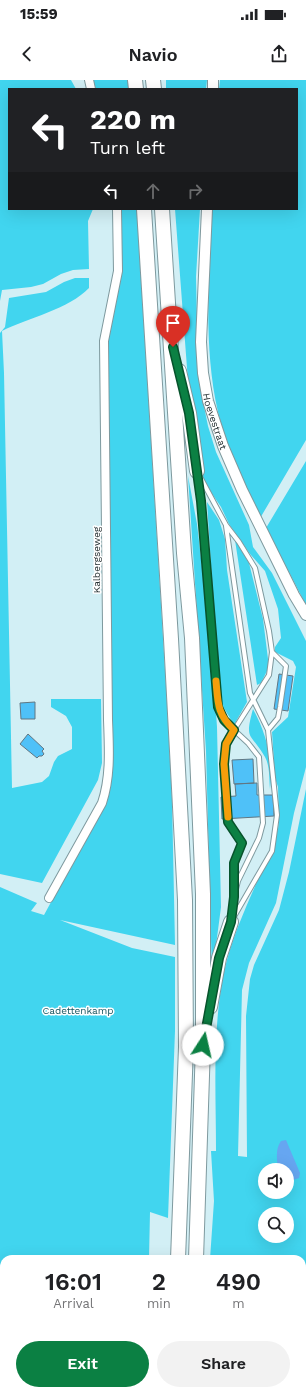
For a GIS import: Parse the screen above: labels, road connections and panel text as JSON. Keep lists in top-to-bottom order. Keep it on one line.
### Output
{"streets":{"street":["Hoevestraat","Kalbergseweg"]},"parks":["Cadettenkamp"],"page":{"status":"15:59","header":"Navio","turn":["220 m","Turn left"],"eta":["16:01","Arrival","2","min","490","m"],"buttons":["Exit","Share"]}}
